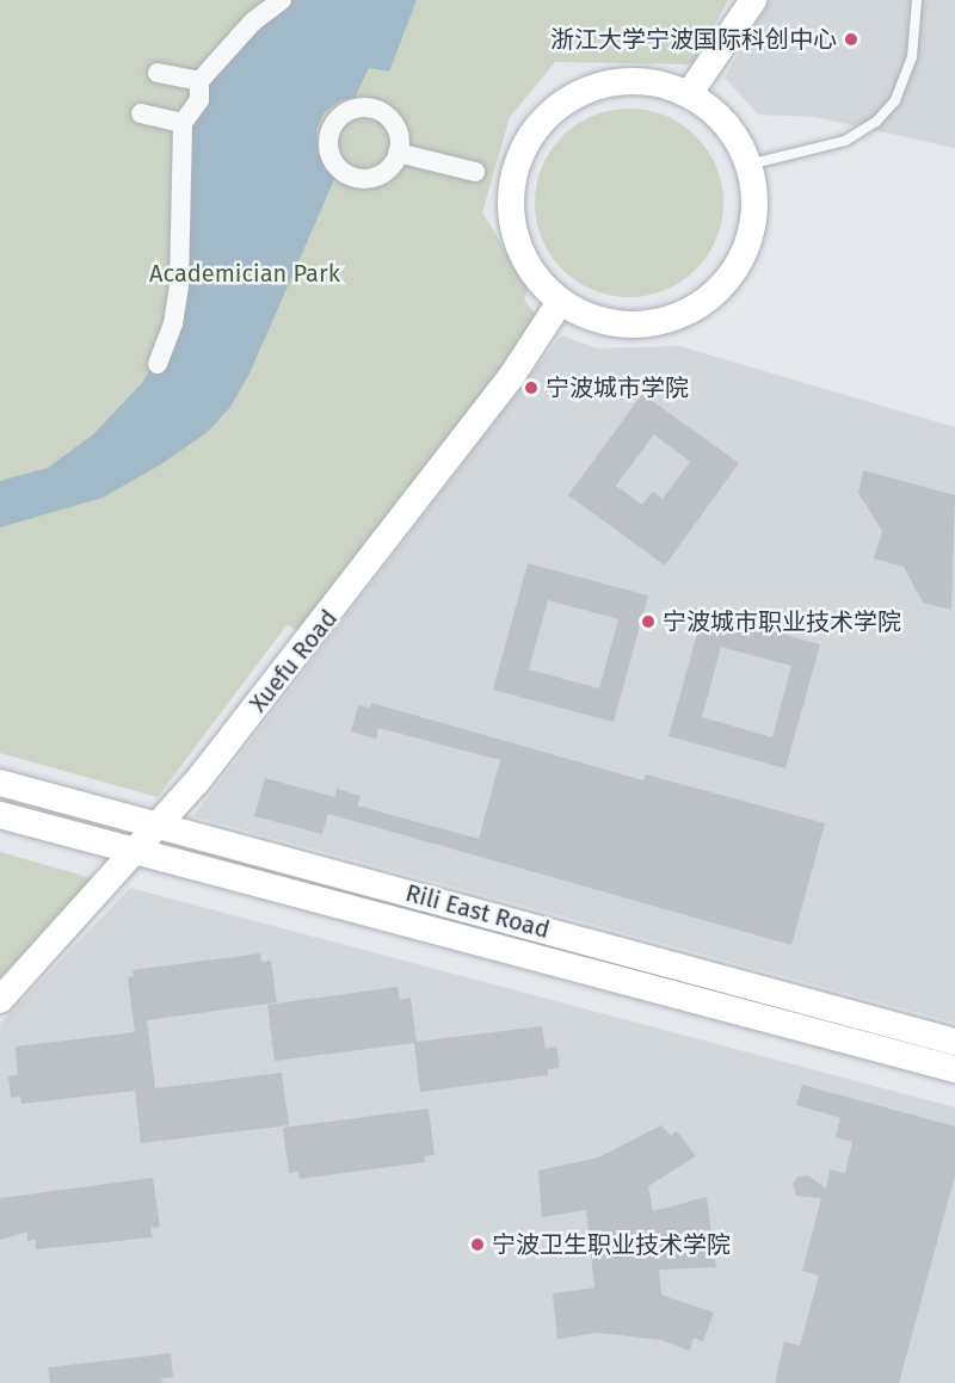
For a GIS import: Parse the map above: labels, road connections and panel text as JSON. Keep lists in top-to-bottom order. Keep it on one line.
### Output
{"streets":{"main road":["Xuefu Road","Rili East Road"]},"crossings":[["Xuefu Road","Rili East Road"]],"parks":["Academician Park"],"places":["浙江大学宁波国际科创中心","宁波城市学院","宁波城市职业技术学院","宁波卫生职业技术学院"]}
